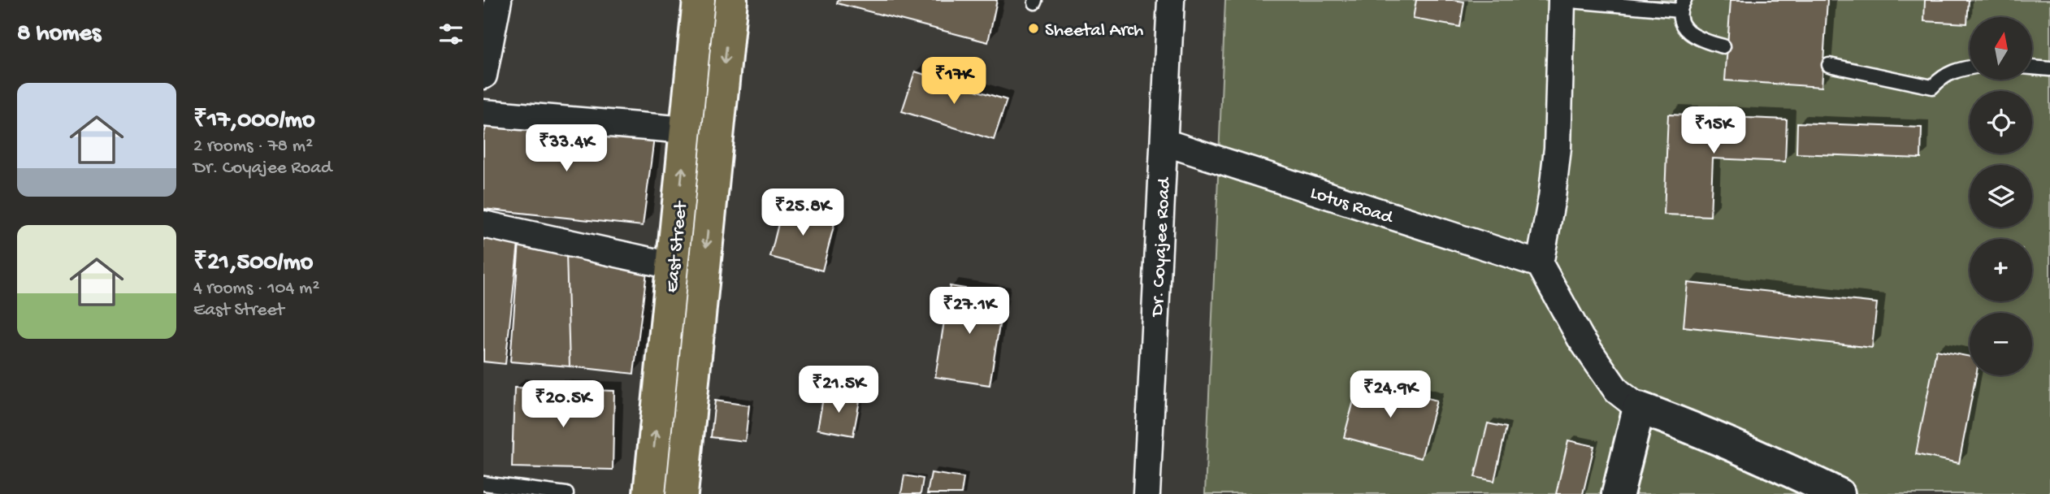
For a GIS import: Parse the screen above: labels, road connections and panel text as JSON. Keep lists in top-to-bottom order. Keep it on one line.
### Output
{"streets":{"main road":["East Street"],"street":["Lotus Road","Dr. Coyajee Road"]},"crossings":[["Lotus Road","Dr. Coyajee Road"]],"places":["Sheetal Arch"],"north":"top","page":{"heading":"8 homes","map_buttons":["+","−"],"price":["₹17K","₹15K","₹33.4K","₹25.8K","₹27.1K","₹21.5K","₹24.9K","₹20.5K"],"list":[{"name":"₹17,000/mo","note":"2 rooms · 78 m² · Dr. Coyajee Road"},{"name":"₹21,500/mo","note":"4 rooms · 104 m² · East Street"}]}}
